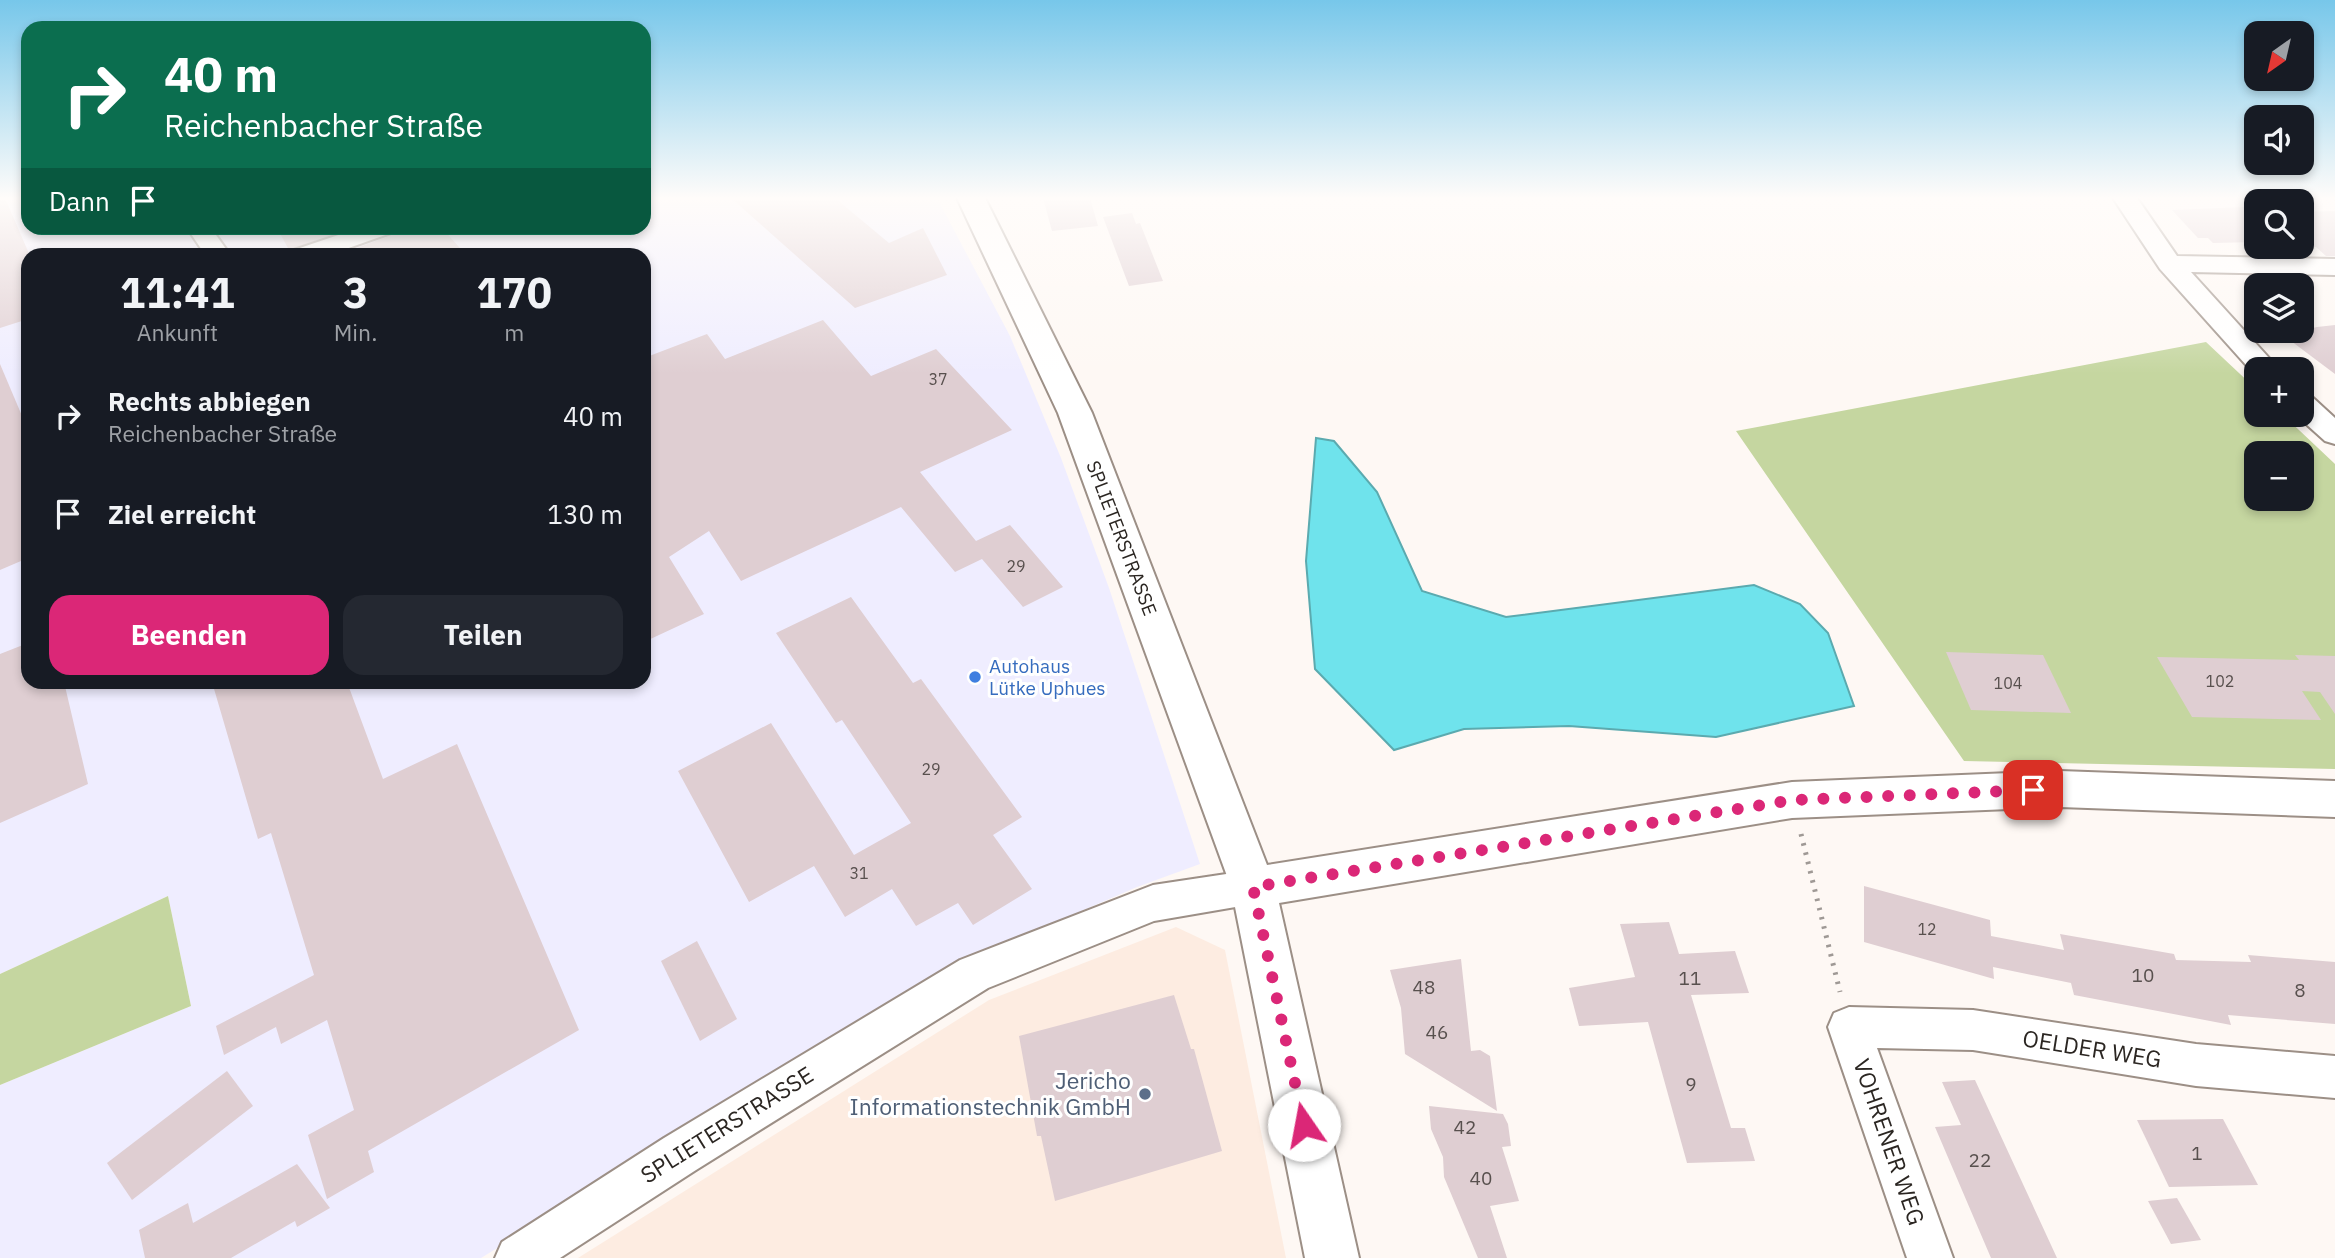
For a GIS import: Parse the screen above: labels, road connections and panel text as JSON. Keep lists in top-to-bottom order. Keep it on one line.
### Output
{"streets":{"street":["SPLIETERSTRASSE","OELDER WEG","VOHRENER WEG"]},"crossings":[["OELDER WEG","VOHRENER WEG"]],"places":["Autohaus Lütke Uphues","Jericho Informationstechnik GmbH"],"house_numbers":["37","29","102","104","29","31","12","10","11","48","8","46","9","42","1","22","40"],"north":"bottom left","page":{"map_buttons":["+","−"],"turn":["40 m","Reichenbacher Straße"],"then":"Dann","eta":["11:41","Ankunft","3","Min.","170","m"],"list":[{"name":"Rechts abbiegen","note":"Reichenbacher Straße","value":"40 m"},{"name":"Ziel erreicht","value":"130 m"}],"buttons":["Beenden","Teilen"]}}
